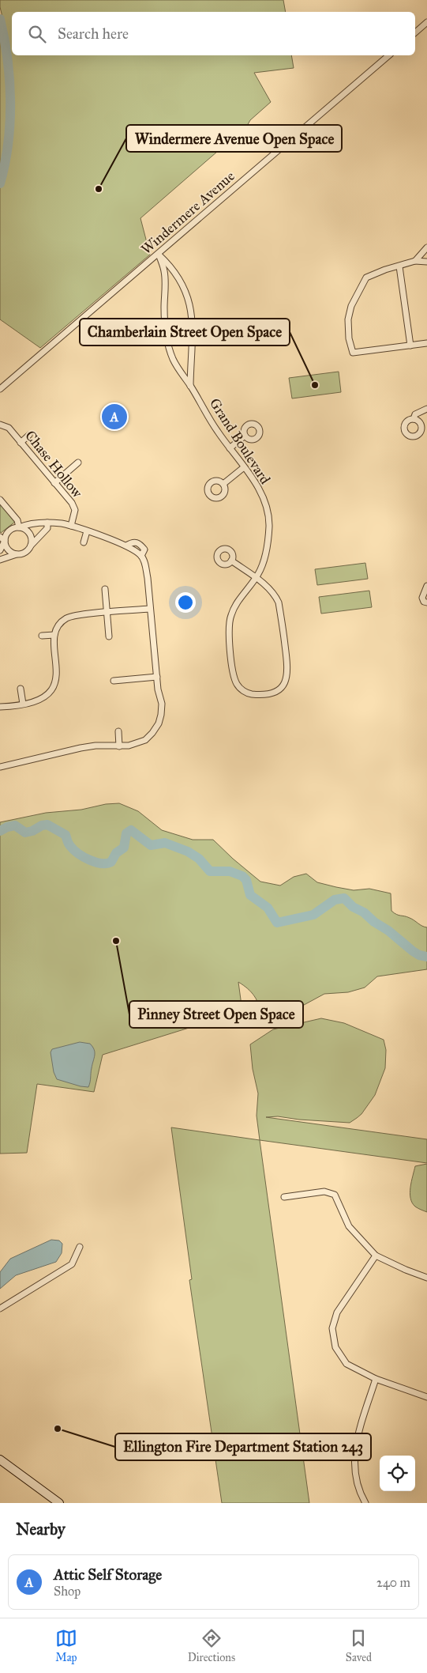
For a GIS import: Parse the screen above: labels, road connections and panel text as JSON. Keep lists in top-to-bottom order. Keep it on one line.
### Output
{"streets":{"street":["Windermere Avenue","Grand Boulevard","Chase Hollow"]},"crossings":[["Windermere Avenue","Grand Boulevard"]],"places":["Windermere Avenue Open Space","Chamberlain Street Open Space","Pinney Street Open Space","Ellington Fire Department Station 243"],"page":{"search":"Search here","pins":"A","heading":"Nearby","list":[{"mark":"A","name":"Attic Self Storage","note":"Shop","value":"240 m"}],"nav":["Map","Directions","Saved"]}}
